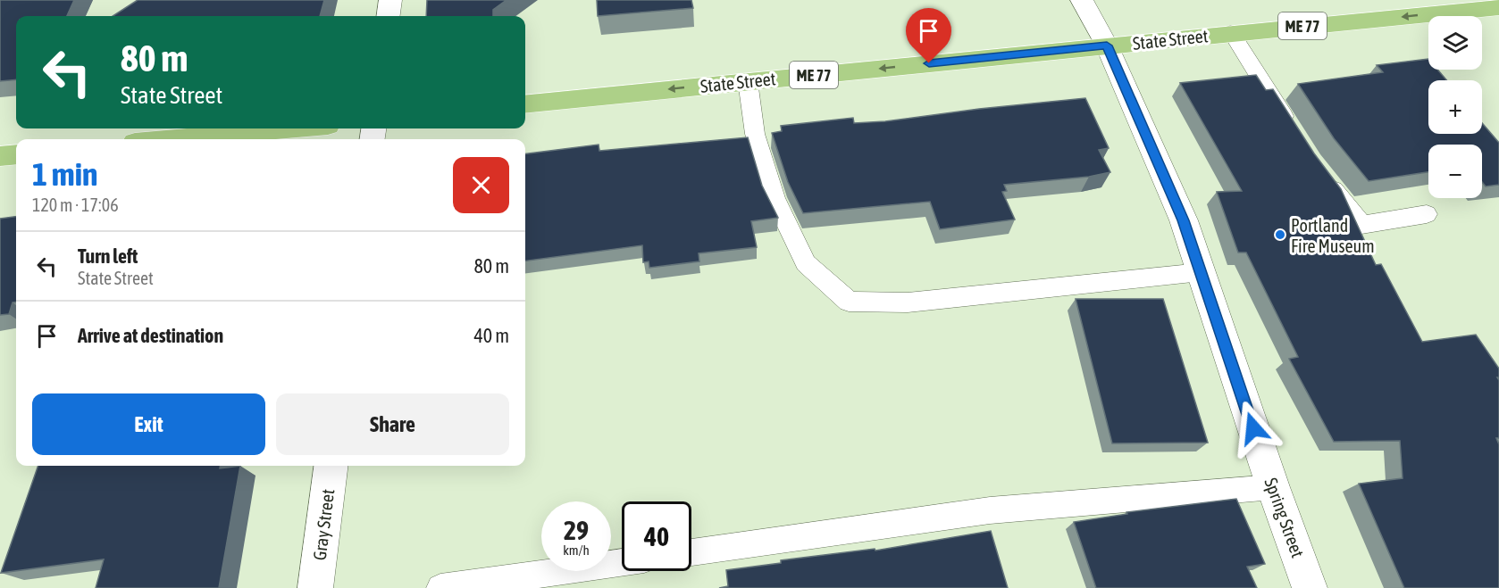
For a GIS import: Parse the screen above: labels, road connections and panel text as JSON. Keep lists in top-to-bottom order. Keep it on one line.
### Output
{"streets":{"main road":["ME 77","State Street"],"street":["Spring Street","Gray Street"]},"crossings":[["State Street","Spring Street"]],"one_way":["State Street"],"places":["Portland Fire Museum"],"page":{"map_buttons":["+","−"],"turn":["80 m","State Street"],"heading":["1 min","120 m · 17:06"],"list":[{"name":"Turn left","note":"State Street","value":"80 m"},{"name":"Arrive at destination","value":"40 m"}],"buttons":["Exit","Share"],"speed":"29 km/h","limit":"40"}}
